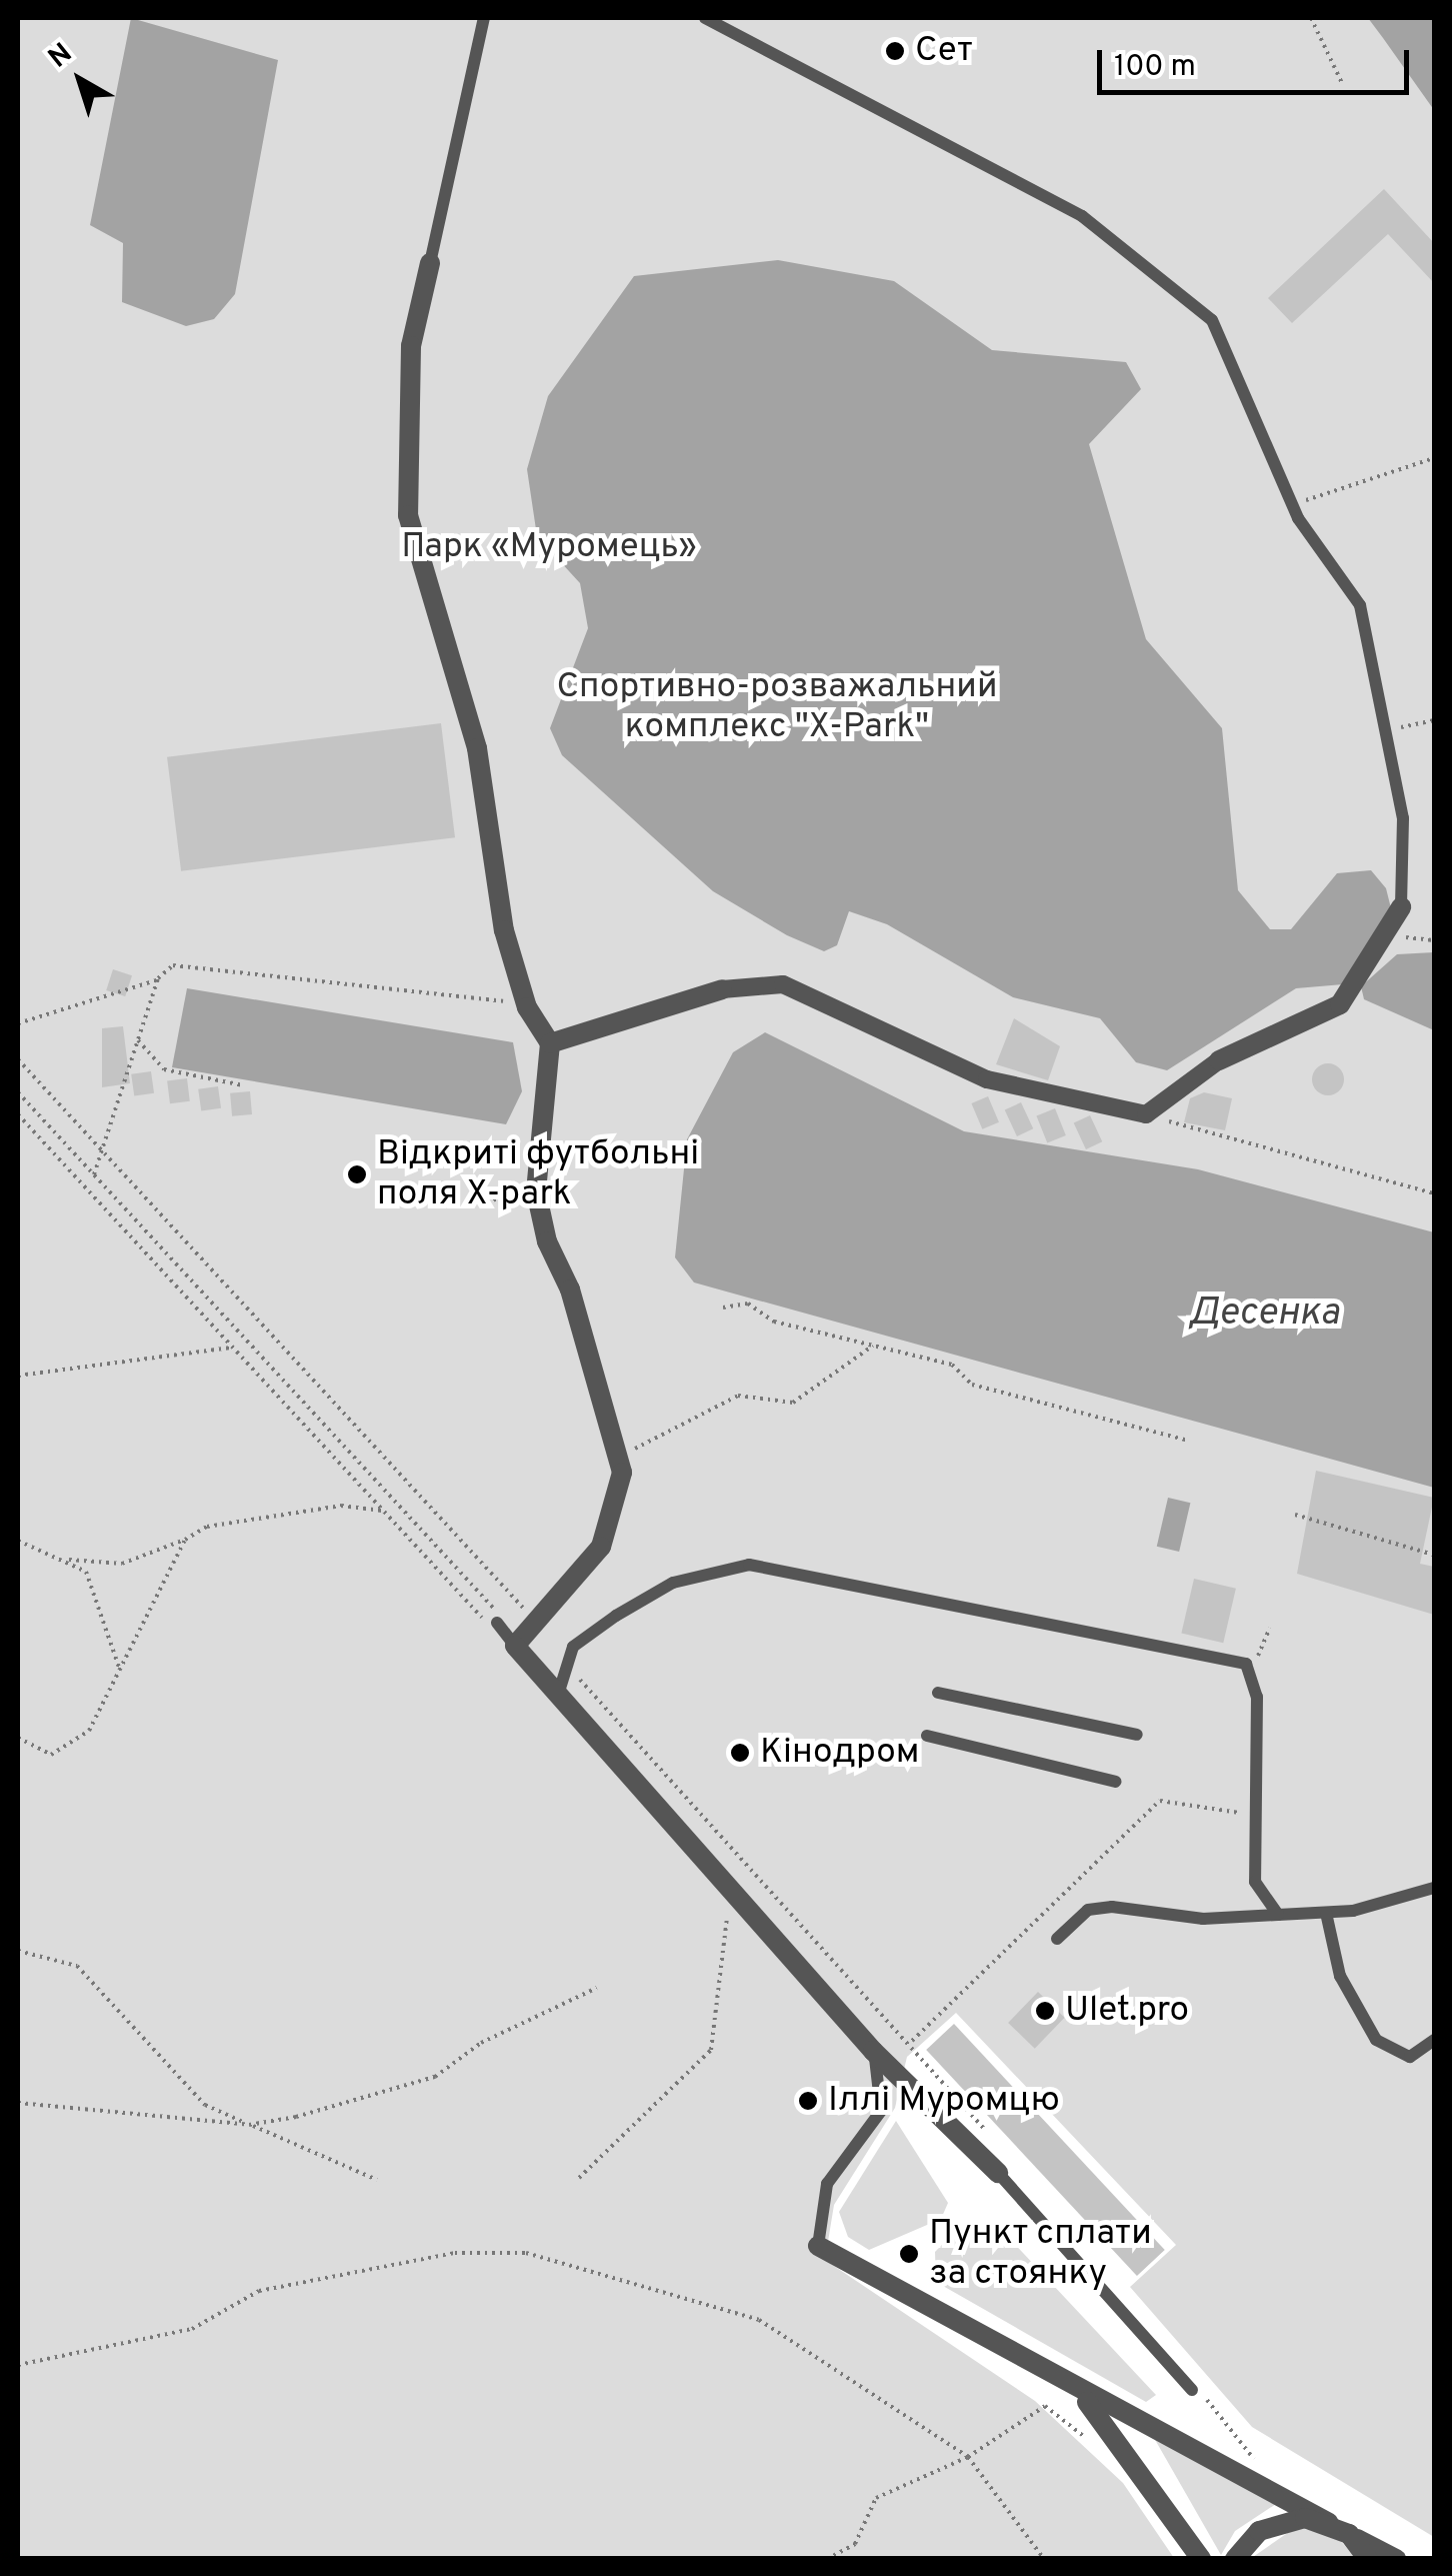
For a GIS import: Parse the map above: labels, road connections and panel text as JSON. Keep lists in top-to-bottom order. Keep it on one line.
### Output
{"water":["Десенка"],"parks":["Парк «Муромець»","Спортивно-розважальний комплекс \"Х-Park\""],"places":["Сет","Відкриті футбольні поля X-park","Кінодром","Ulet.pro","Іллі Муромцю","Пункт сплати за стоянку"],"scale_bar":"100 m","north":"top left"}
